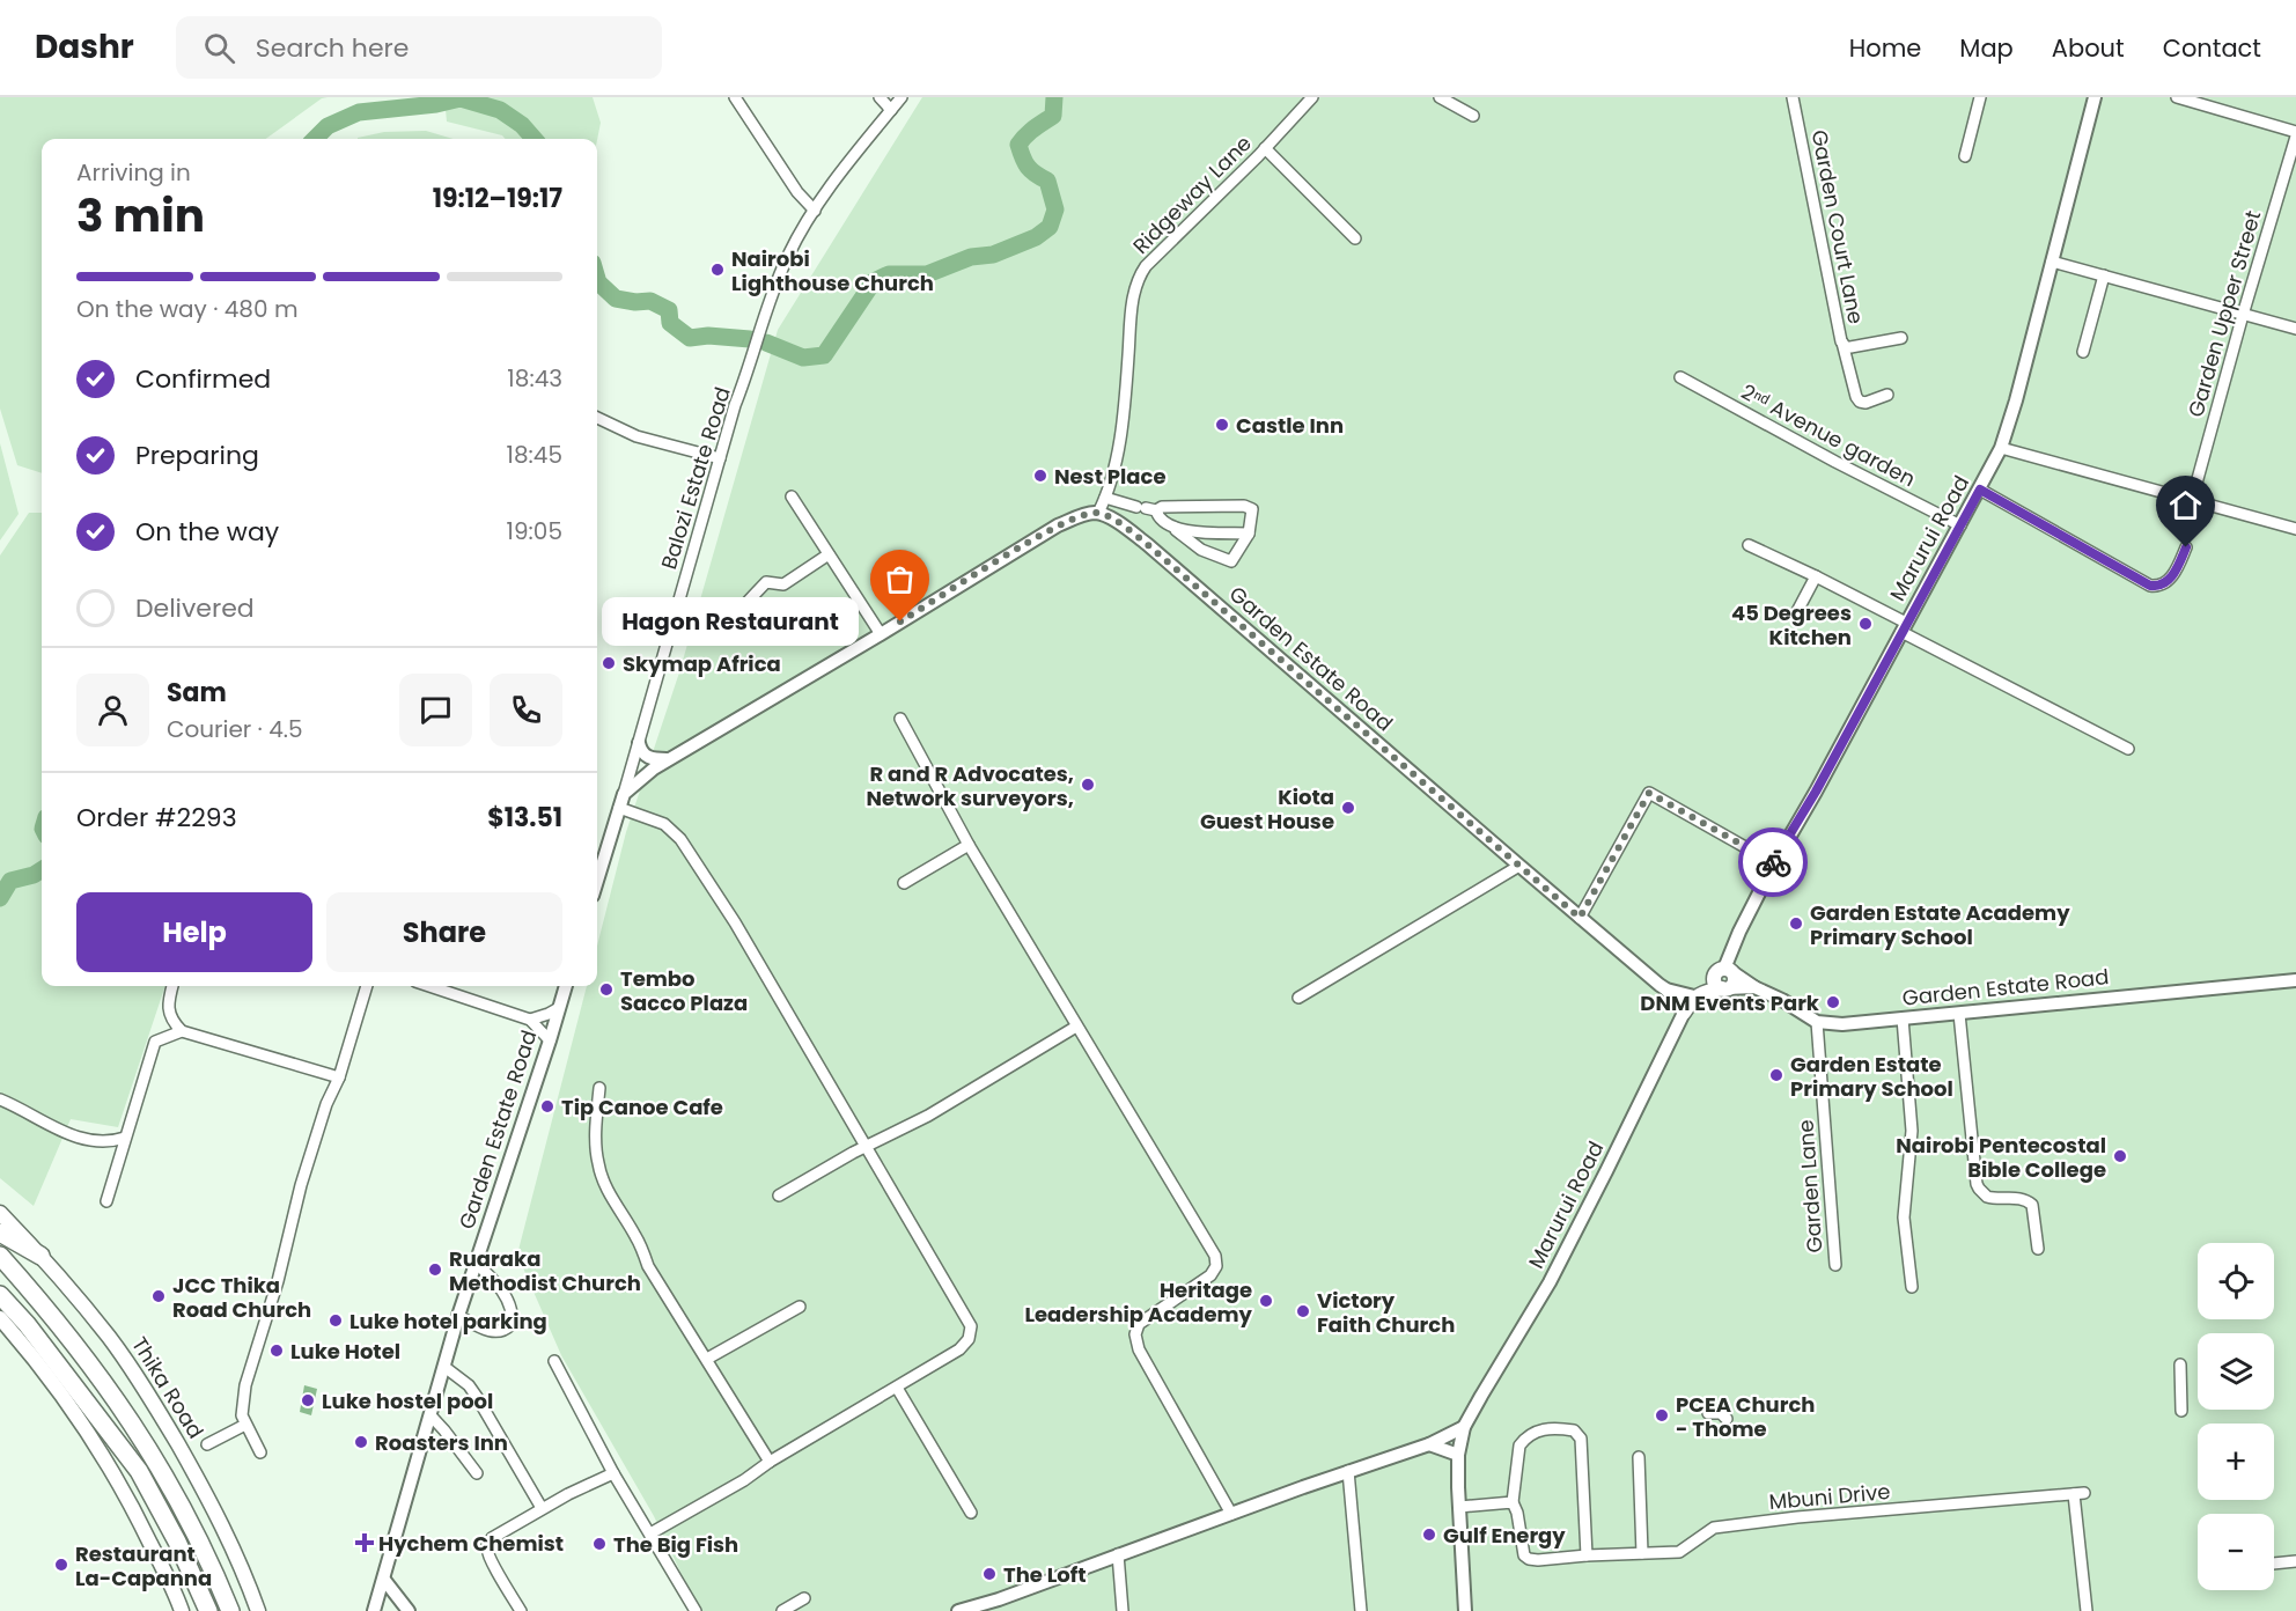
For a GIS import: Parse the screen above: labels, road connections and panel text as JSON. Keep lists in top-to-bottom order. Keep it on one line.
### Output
{"streets":{"main road":["Marurui Road","Garden Estate Road","Thika Road"],"street":["Ridgeway Lane","Garden Court Lane","Garden Upper Street","2ⁿᵈ Avenue garden","Balozi Estate Road","Garden Lane","Mbuni Drive"]},"crossings":[["Ridgeway Lane","Garden Estate Road"],["2ⁿᵈ Avenue garden","Marurui Road"],["Marurui Road","Garden Estate Road"],["Garden Estate Road","Garden Lane"]],"places":{"other":["Nairobi Lighthouse Church","Castle Inn","Nest Place","Hagon Restaurant","45 Degrees Kitchen","Skymap Africa","R and R Advocates, Network surveyors,","Kiota Guest House","Garden Estate Academy Primary School","Tembo Sacco Plaza","DNM Events Park","Garden Estate Primary School","Tip Canoe Cafe","Nairobi Pentecostal Bible College","Ruaraka Methodist Church","JCC Thika Road Church","Heritage Leadership Academy","Victory Faith Church","Luke hotel parking","Luke Hotel","Luke hostel pool","PCEA Church - Thome","Roasters Inn","Gulf Energy","The Big Fish","Restaurant La-Capanna","The Loft"],"health":["Hychem Chemist"]},"page":{"header":"Dashr","search":"Search here","nav":["Home","Map","About","Contact"],"heading":["3 min","Arriving in","19:12–19:17"],"panel":["Sam","Courier · 4.5","Order #2293","$13.51"],"bar":"On the way · 480 m","list":[["Confirmed","18:43"],["Preparing","18:45"],["On the way","19:05"],"Delivered"],"bubble":"Hagon Restaurant","buttons":["Help","Share"],"map_buttons":["+","−"]}}
